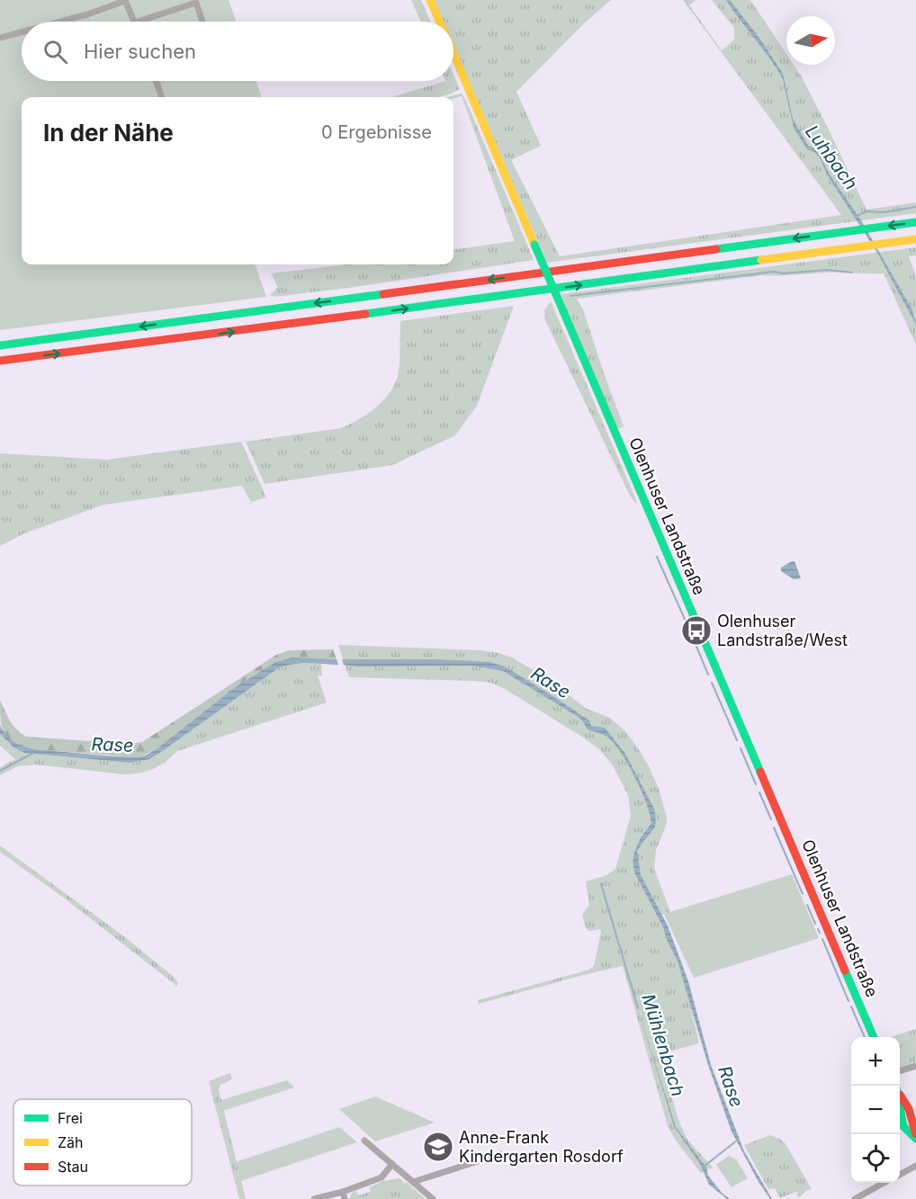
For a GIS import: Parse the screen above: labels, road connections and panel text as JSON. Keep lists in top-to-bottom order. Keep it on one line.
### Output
{"streets":{"main road":["Olenhuser Landstraße"]},"water":["Luhbach","Rase","Mühlenbach"],"places":{"bus stop":["Olenhuser Landstraße/West"],"school or university":["Anne-Frank Kindergarten Rosdorf"]},"legend":["Frei","Zäh","Stau"],"north":"right","page":{"search":"Hier suchen","heading":["In der Nähe","0 Ergebnisse"],"map_buttons":["+","−"]}}
